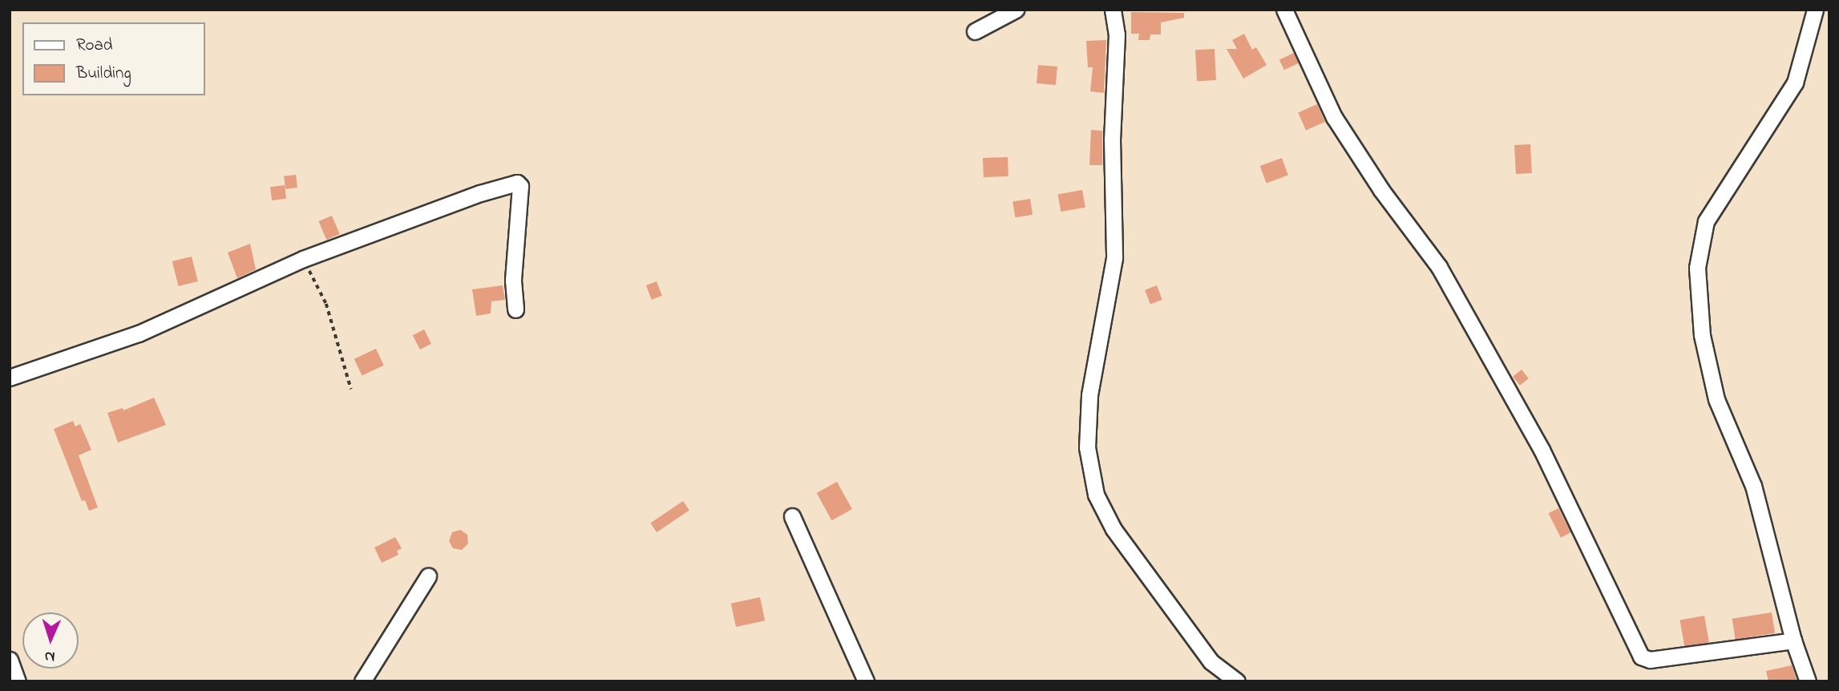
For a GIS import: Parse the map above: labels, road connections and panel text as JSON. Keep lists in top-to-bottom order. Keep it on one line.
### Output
{"legend":["Road","Building"],"north":"bottom"}
